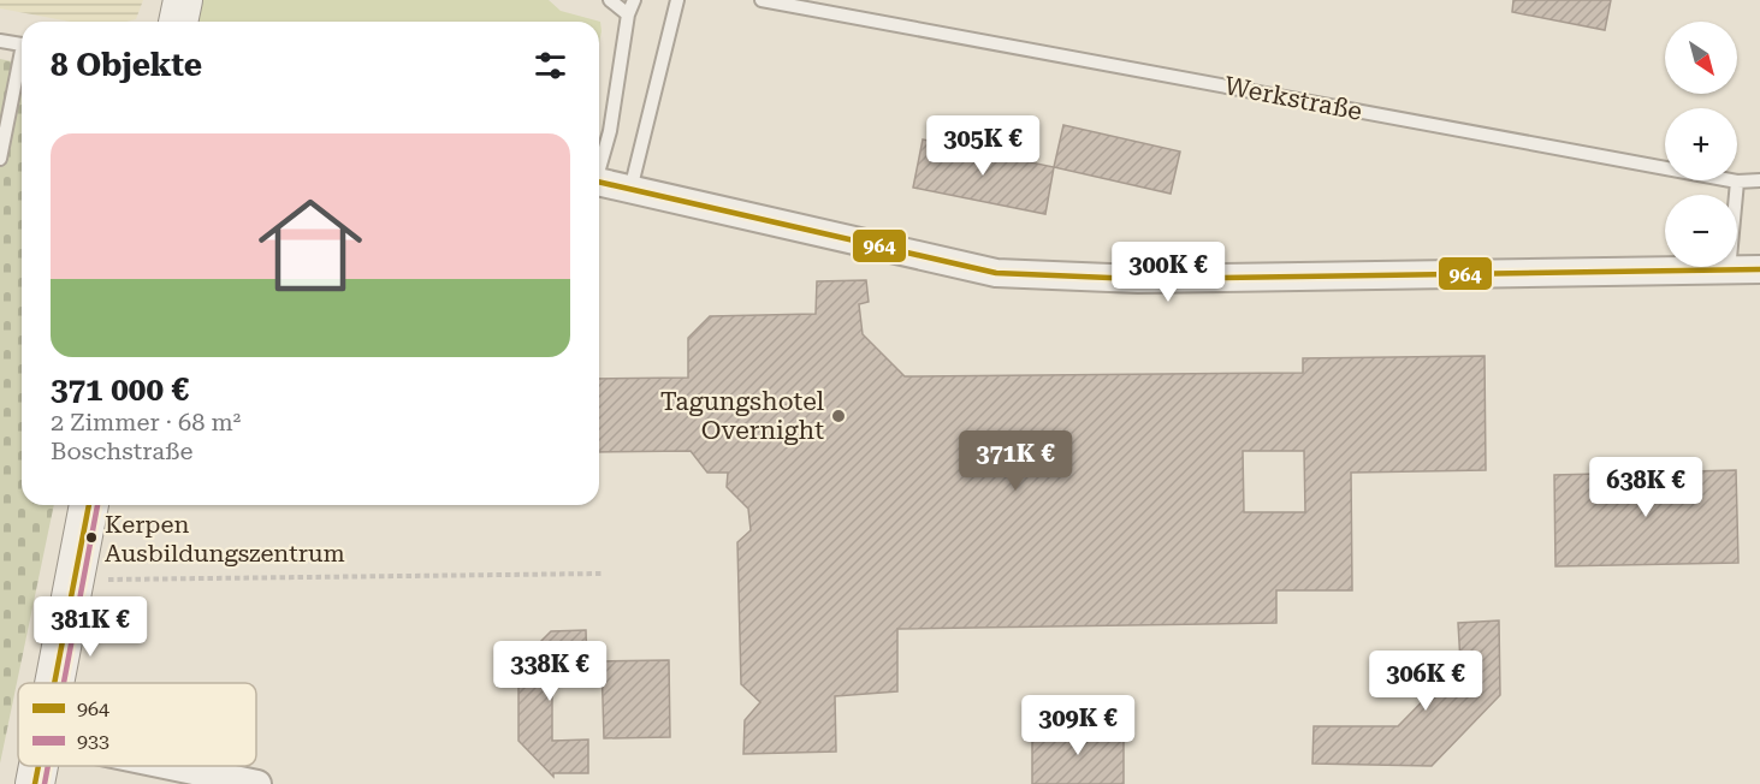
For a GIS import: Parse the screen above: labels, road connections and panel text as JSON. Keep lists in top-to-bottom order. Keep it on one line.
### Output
{"streets":{"lane":["Werkstraße"]},"places":["Tagungshotel Overnight","Kerpen Ausbildungszentrum"],"lines":["transit line 964","transit line 933"],"legend":["964","933"],"north":"bottom right","page":{"map_buttons":["+","−"],"heading":"8 Objekte","list":[{"name":"371 000 €","note":"2 Zimmer · 68 m² · Boschstraße"}],"price":["305K €","300K €","371K €","638K €","381K €","338K €","306K €","309K €"]}}
